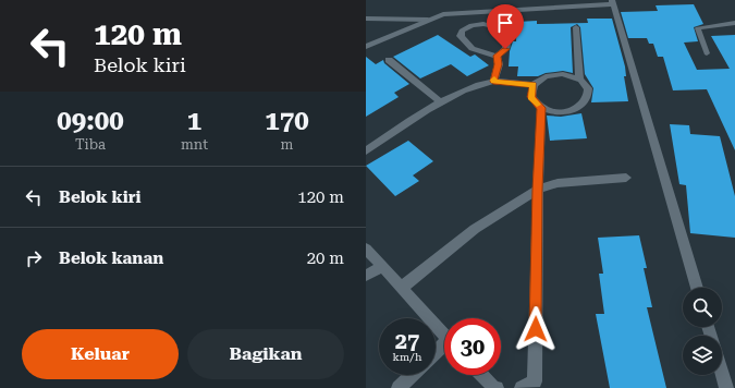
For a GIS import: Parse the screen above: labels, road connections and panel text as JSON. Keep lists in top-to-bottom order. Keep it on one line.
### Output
{"page":{"turn":["120 m","Belok kiri"],"eta":["09:00","Tiba","1","mnt","170","m"],"list":[{"name":"Belok kiri","value":"120 m"},{"name":"Belok kanan","value":"20 m"}],"speed":"27 km/h","limit":"30","buttons":["Keluar","Bagikan"]}}
